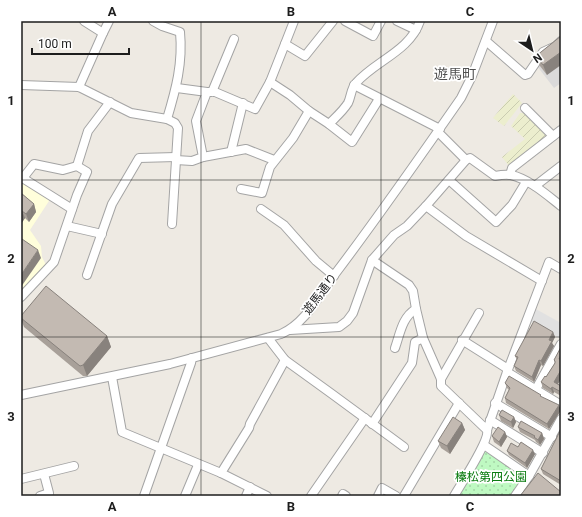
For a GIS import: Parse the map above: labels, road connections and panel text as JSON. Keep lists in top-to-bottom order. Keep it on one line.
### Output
{"streets":{"street":["遊馬通り"]},"districts":["遊馬町"],"parks":["榛松第四公園"],"scale_bar":"100 m","north":"bottom right","grid":{"columns":["A","B","C"],"rows":["1","2","3"]}}
